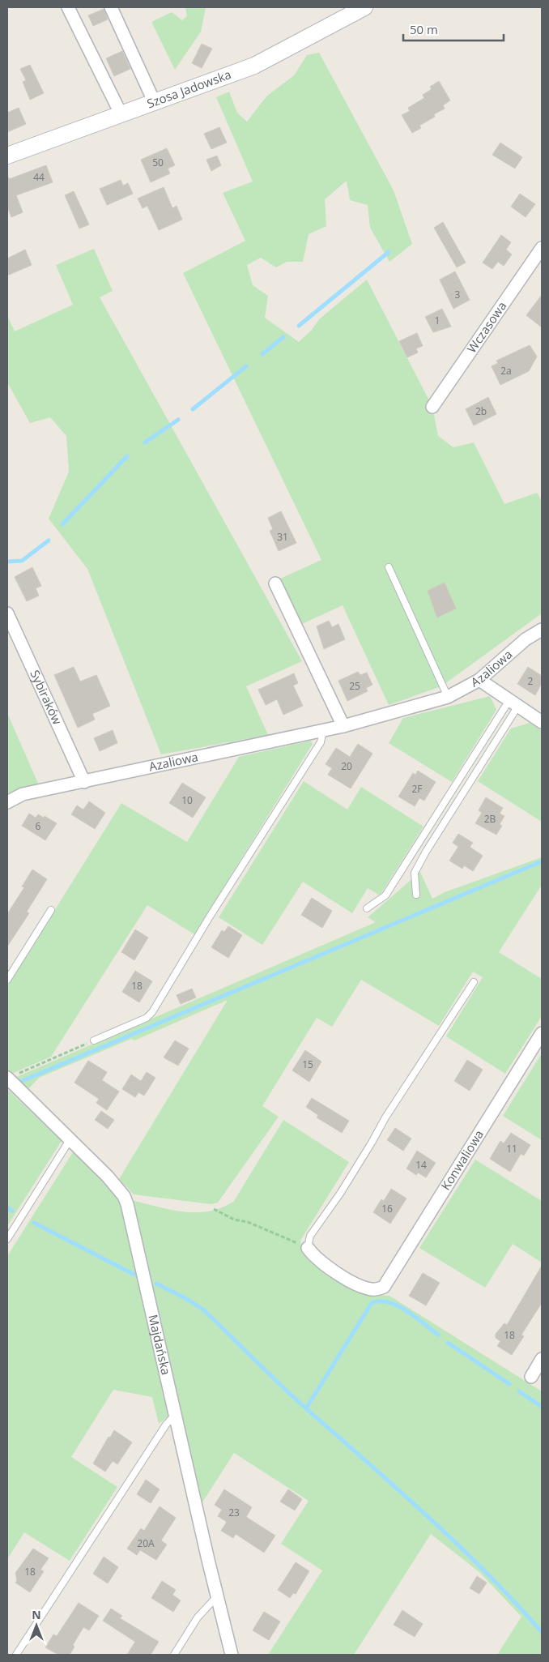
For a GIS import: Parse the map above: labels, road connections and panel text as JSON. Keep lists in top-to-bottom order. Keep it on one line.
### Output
{"streets":{"main road":["Szosa Jadowska"],"street":["Wczasowa","Azaliowa","Sybiraków","Konwaliowa","Majdańska"]},"crossings":[["Azaliowa","Sybiraków"]],"house_numbers":["50","44","3","1","2a","2b","31","2","25","20","2F","10","2B","6","18","15","11","14","16","18","23","20A","18"],"scale_bar":"50 m","north":"top"}
